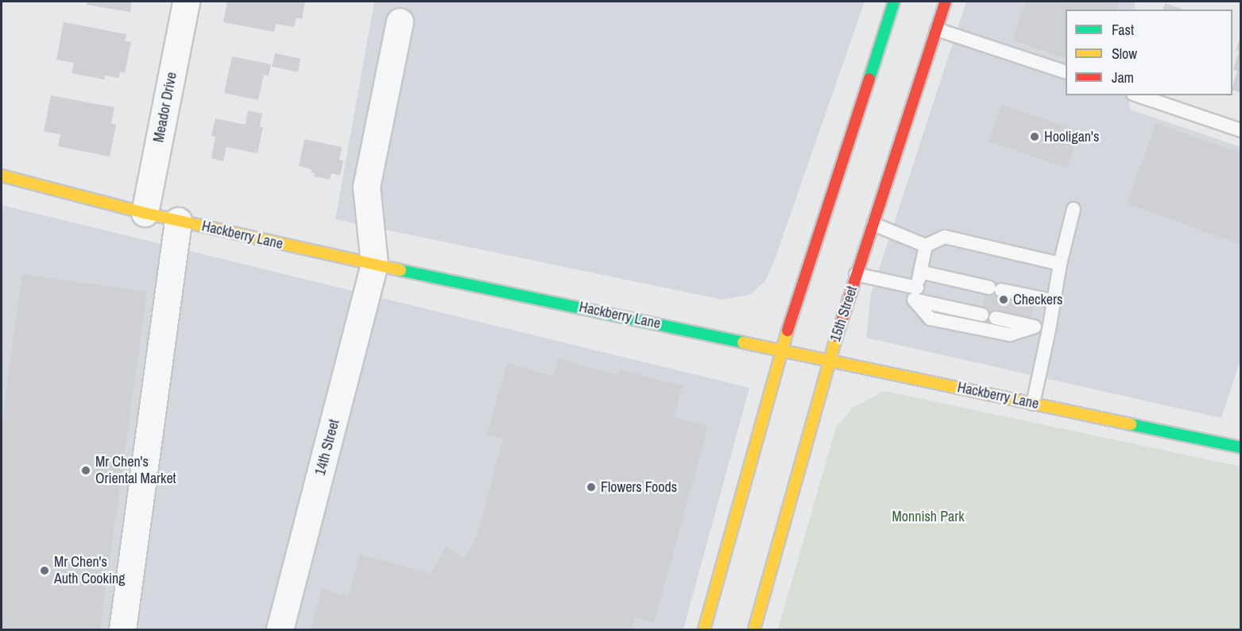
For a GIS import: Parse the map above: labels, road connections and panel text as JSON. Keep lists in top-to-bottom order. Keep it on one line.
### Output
{"streets":{"main road":["Hackberry Lane","15th Street"],"street":["Meador Drive","14th Street"]},"crossings":[["Meador Drive","Hackberry Lane"],["Hackberry Lane","15th Street"],["Hackberry Lane","14th Street"]],"parks":["Monnish Park"],"places":["Hooligan's","Checkers","Mr Chen's Oriental Market","Flowers Foods","Mr Chen's Auth Cooking"],"legend":["Fast","Slow","Jam"]}
